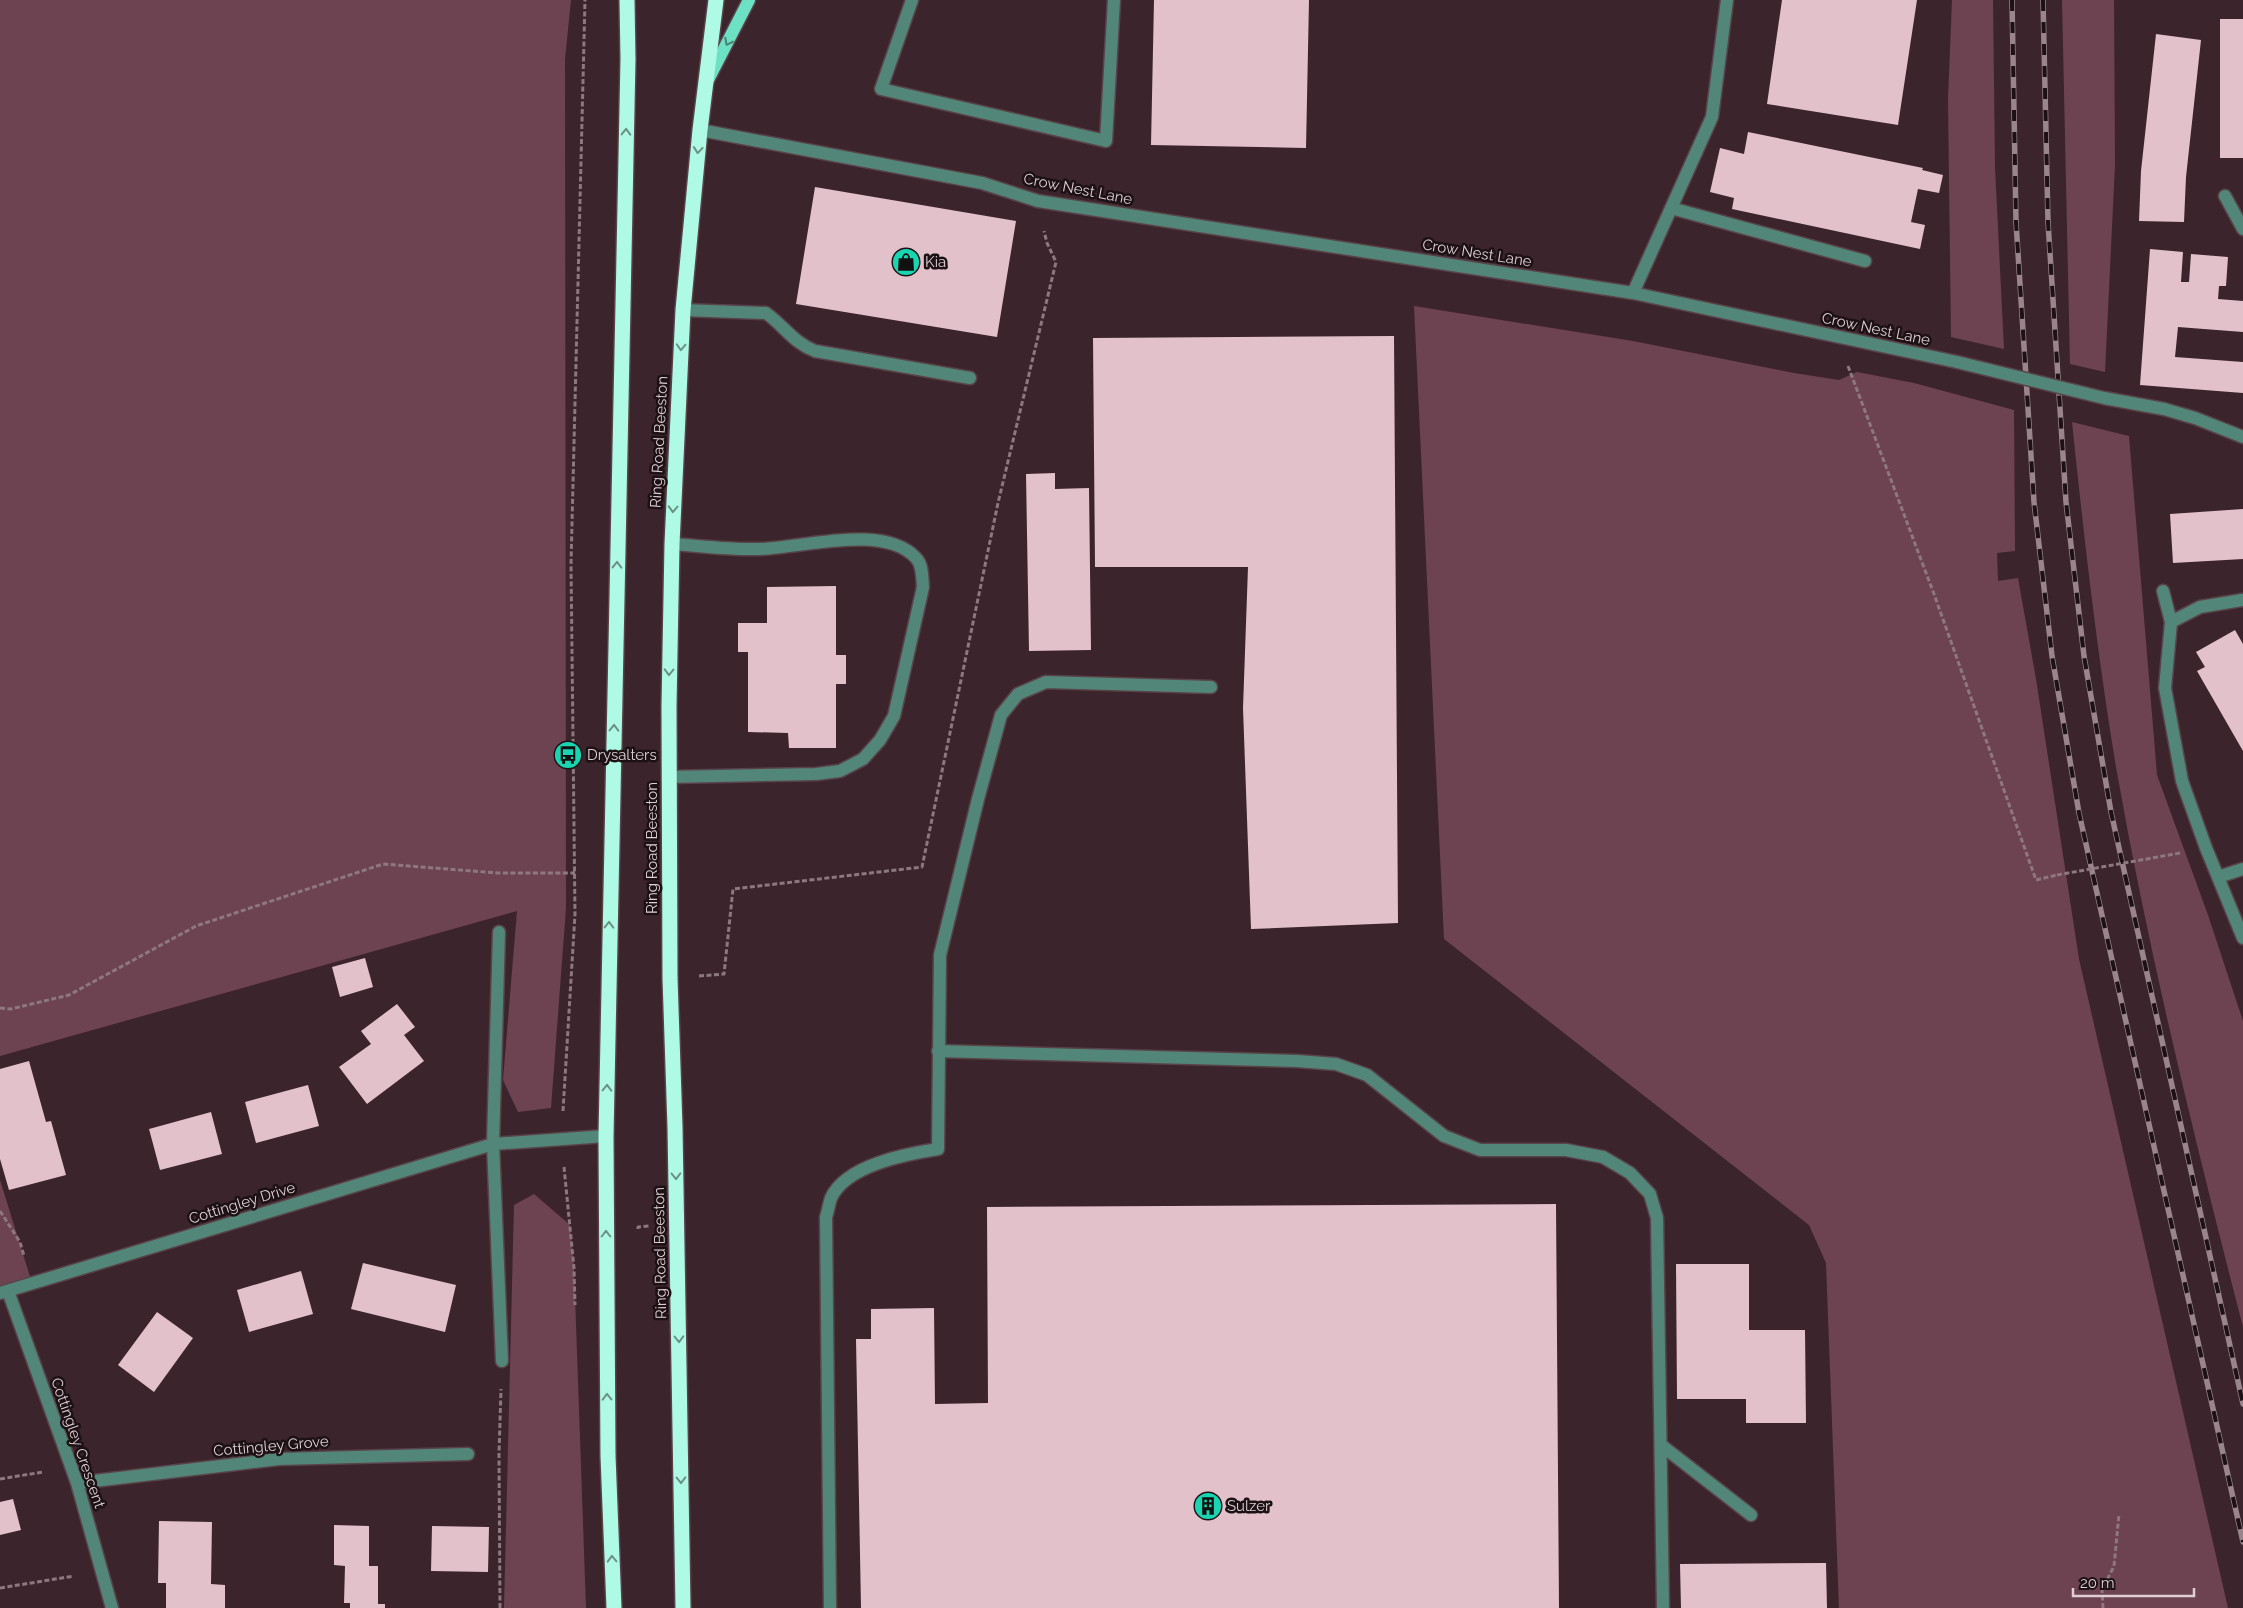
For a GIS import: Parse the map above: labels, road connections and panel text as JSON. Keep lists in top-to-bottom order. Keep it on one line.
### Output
{"streets":{"highway":["Ring Road Beeston"],"street":["Crow Nest Lane","Cottingley Drive","Cottingley Crescent","Cottingley Grove"]},"crossings":[["Crow Nest Lane","Ring Road Beeston"],["Cottingley Drive","Cottingley Crescent"],["Cottingley Crescent","Cottingley Grove"]],"places":{"shop":["Kia"],"bus stop":["Drysalters"],"building":["Sulzer"]},"scale_bar":"20 m"}
